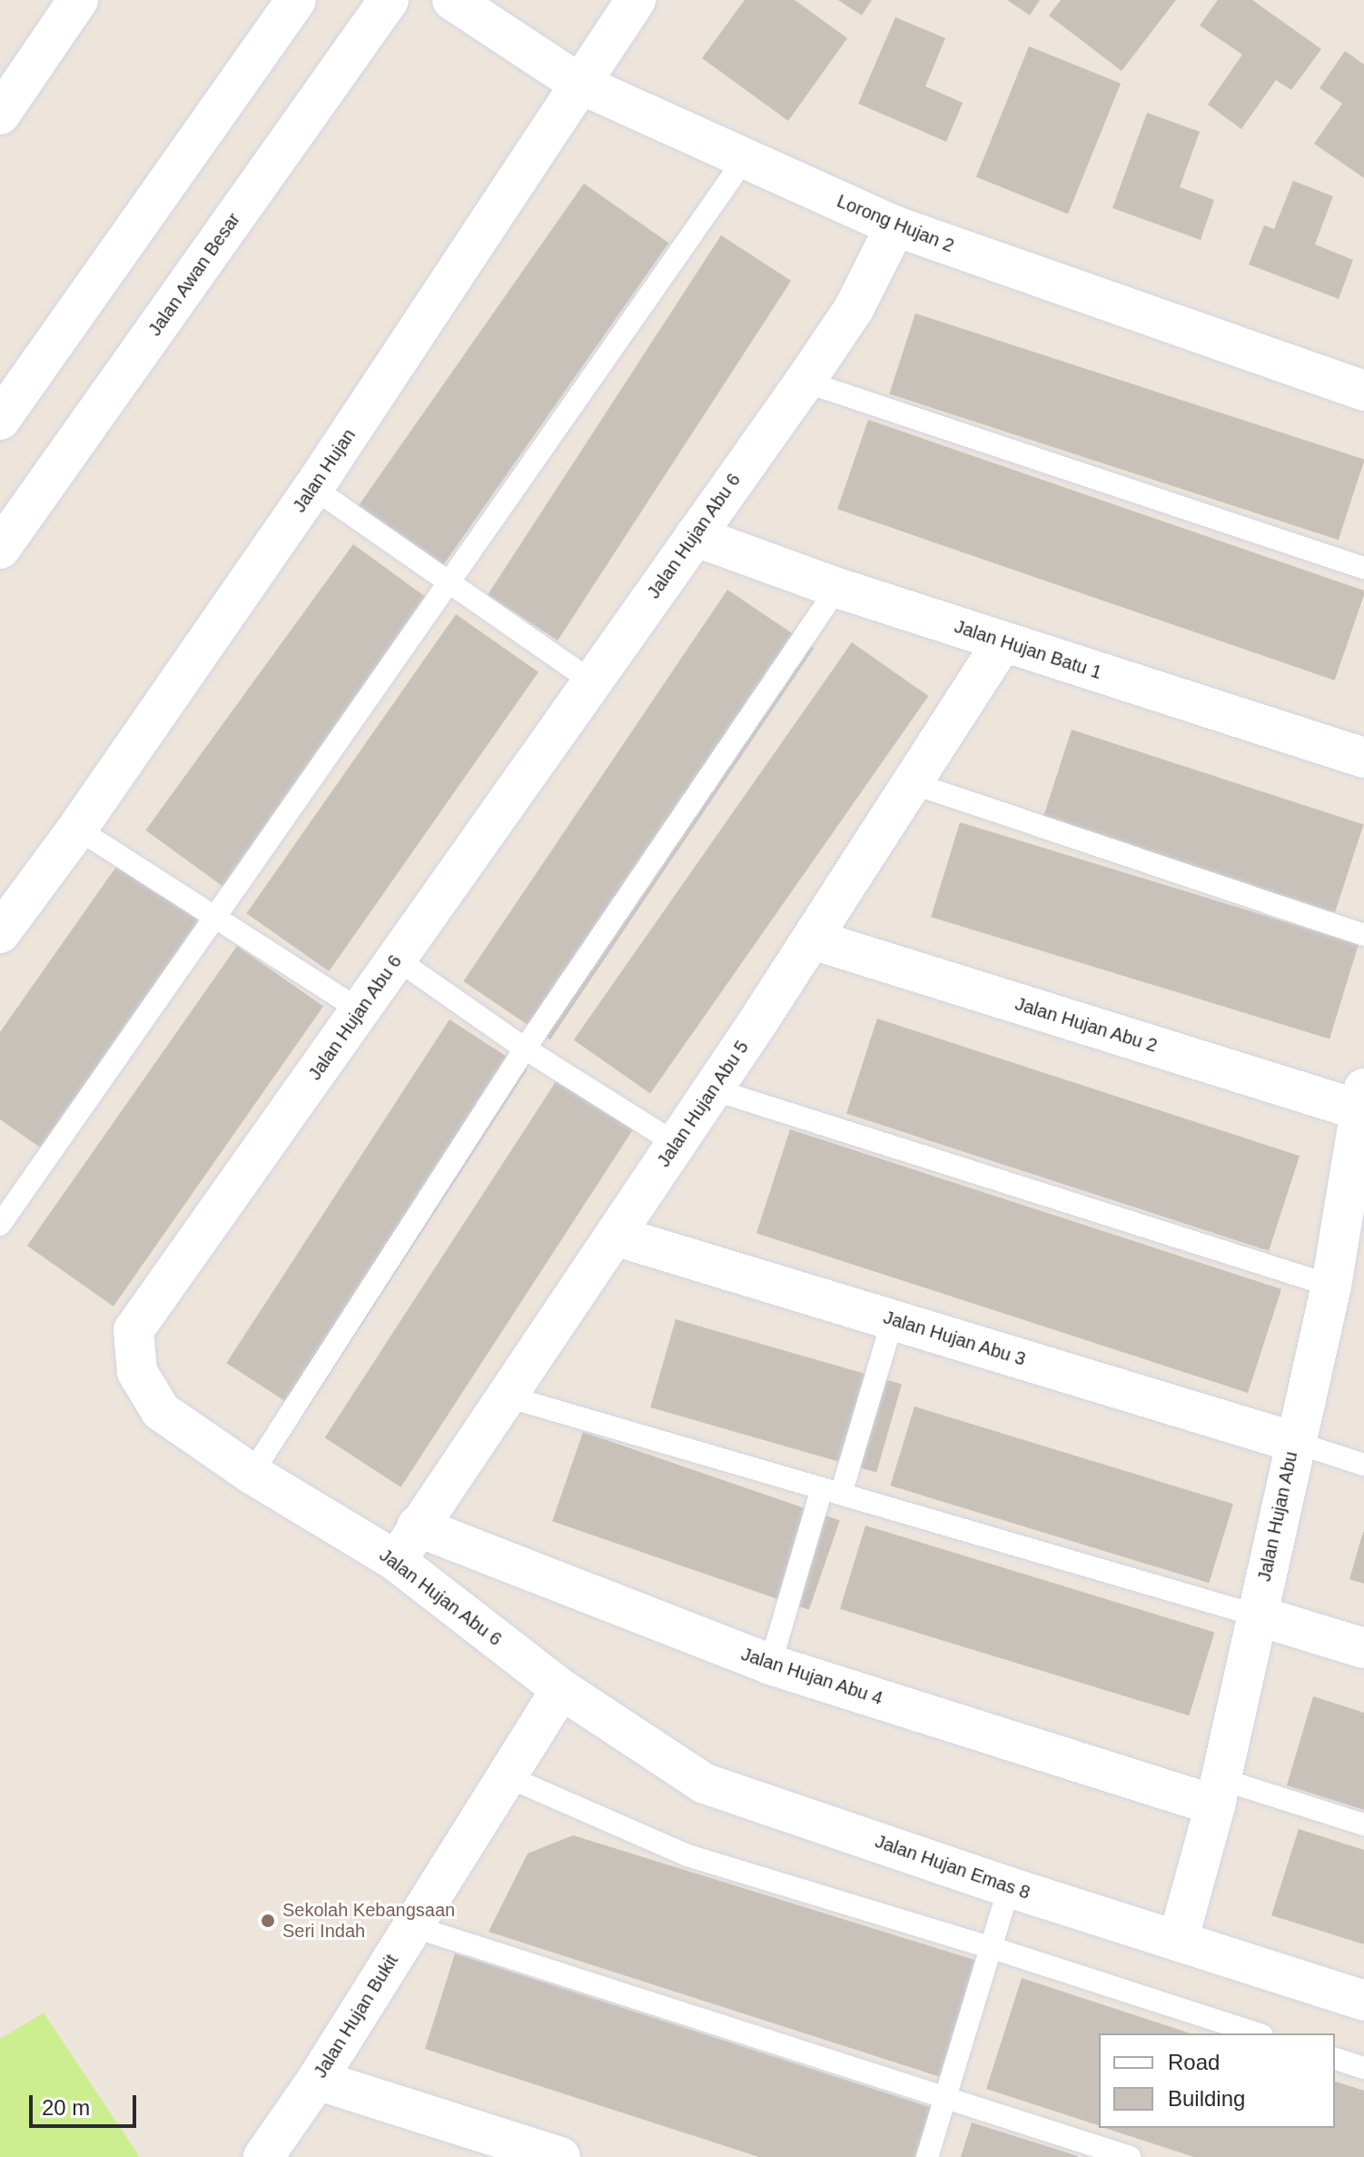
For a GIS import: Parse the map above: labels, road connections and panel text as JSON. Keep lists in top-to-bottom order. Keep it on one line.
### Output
{"streets":{"street":["Lorong Hujan 2","Jalan Awan Besar","Jalan Hujan","Jalan Hujan Abu 6","Jalan Hujan Batu 1","Jalan Hujan Abu 2","Jalan Hujan Abu 5","Jalan Hujan Abu 3","Jalan Hujan Abu","Jalan Hujan Abu 4","Jalan Hujan Emas 8","Jalan Hujan Bukit"]},"crossings":[["Lorong Hujan 2","Jalan Hujan"],["Lorong Hujan 2","Jalan Hujan Abu 6"],["Jalan Hujan Abu 6","Jalan Hujan Batu 1"],["Jalan Hujan Abu 6","Jalan Hujan Abu 5"],["Jalan Hujan Abu 6","Jalan Hujan Emas 8"],["Jalan Hujan Abu 6","Jalan Hujan Bukit"],["Jalan Hujan Batu 1","Jalan Hujan Abu 5"],["Jalan Hujan Abu 2","Jalan Hujan Abu 5"],["Jalan Hujan Abu 2","Jalan Hujan Abu"],["Jalan Hujan Abu 5","Jalan Hujan Abu 3"],["Jalan Hujan Abu 5","Jalan Hujan Abu 4"],["Jalan Hujan Abu 3","Jalan Hujan Abu"],["Jalan Hujan Abu","Jalan Hujan Abu 4"],["Jalan Hujan Abu","Jalan Hujan Emas 8"],["Jalan Hujan Emas 8","Jalan Hujan Bukit"]],"places":["Sekolah Kebangsaan Seri Indah"],"legend":["Road","Building"],"scale_bar":"20 m"}
